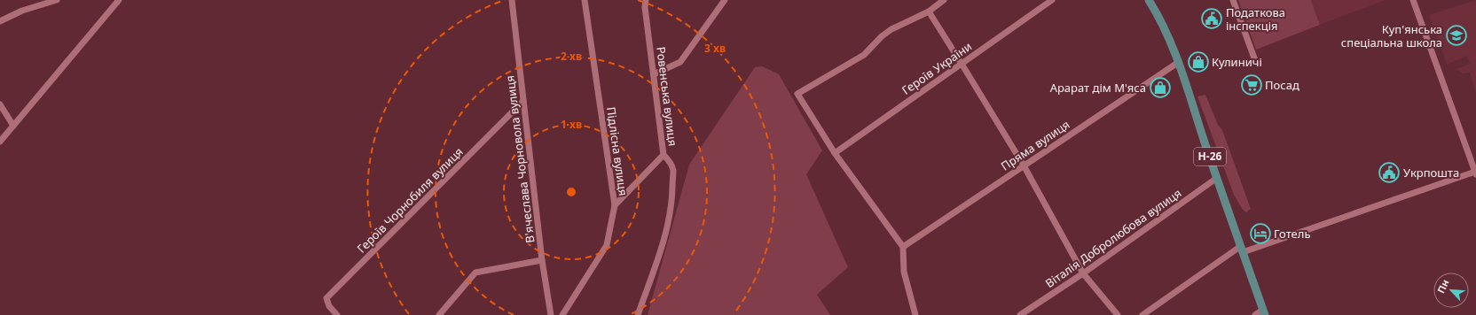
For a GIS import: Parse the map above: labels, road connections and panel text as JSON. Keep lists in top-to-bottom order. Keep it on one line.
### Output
{"streets":{"main road":["Н-26"],"street":["Героїв України","Ровенська вулиця","Пряма вулиця","Підлісна вулиця","В'ячеслава Чорновола вулиця","Героїв Чорнобиля вулиця","Віталія Добролюбова вулиця"]},"crossings":[["Пряма вулиця","Н-26"],["Н-26","Віталія Добролюбова вулиця"],["В'ячеслава Чорновола вулиця","Героїв Чорнобиля вулиця"]],"places":{"public building":["Податкова інспекція","Укрпошта"],"school or university":["Куп'янська спеціальна школа"],"shop":["Кулиничі","Арарат дім М'яса"],"supermarket":["Посад"],"hotel":["Готель"]},"north":"top left","rings":["3 хв","2 хв","1 хв"]}
